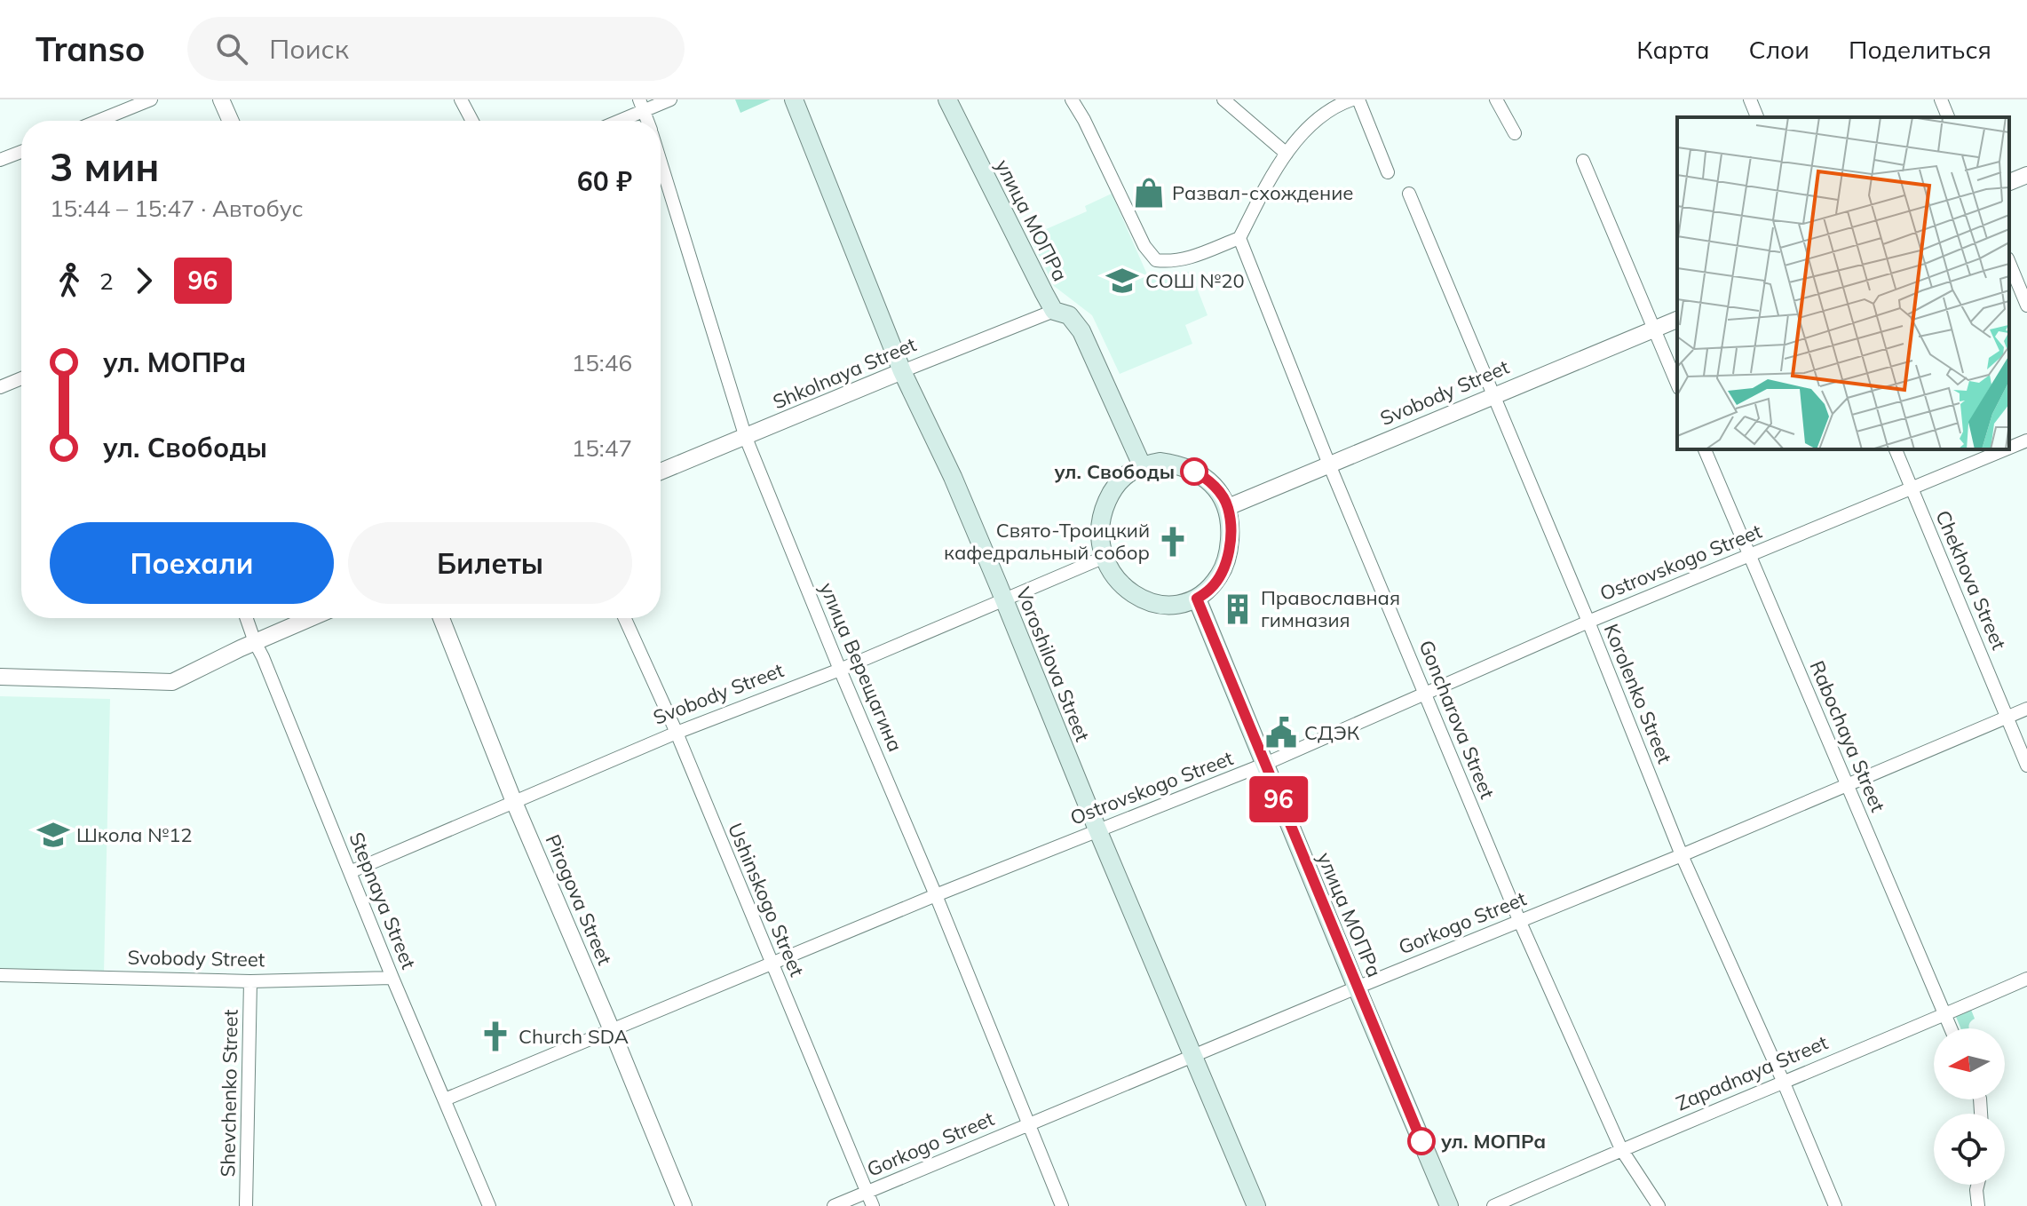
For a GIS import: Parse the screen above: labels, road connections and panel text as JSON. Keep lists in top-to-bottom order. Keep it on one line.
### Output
{"streets":{"main road":["улица МОПРа","Voroshilova Street"],"street":["Shkolnaya Street","Svobody Street","Ostrovskogo Street","Chekhova Street","улица Верещагина","Korolenko Street","Goncharova Street","Rabochaya Street","Pirogova Street","Ushinskogo Street","Stepnaya Street","Gorkogo Street","Zapadnaya Street","Shevchenko Street"]},"crossings":[["улица МОПРа","Shkolnaya Street"],["улица МОПРа","Svobody Street"],["улица МОПРа","Ostrovskogo Street"],["улица МОПРа","Gorkogo Street"],["Shkolnaya Street","Voroshilova Street"],["Shkolnaya Street","улица Верещагина"],["Svobody Street","Voroshilova Street"],["Svobody Street","улица Верещагина"],["Svobody Street","Korolenko Street"],["Svobody Street","Goncharova Street"],["Svobody Street","Pirogova Street"],["Svobody Street","Ushinskogo Street"],["Svobody Street","Stepnaya Street"],["Svobody Street","Shevchenko Street"],["Ostrovskogo Street","Chekhova Street"],["Ostrovskogo Street","Voroshilova Street"],["Ostrovskogo Street","улица Верещагина"],["Ostrovskogo Street","Korolenko Street"],["Ostrovskogo Street","Goncharova Street"],["Ostrovskogo Street","Rabochaya Street"],["Ostrovskogo Street","Pirogova Street"],["Ostrovskogo Street","Ushinskogo Street"],["Ostrovskogo Street","Stepnaya Street"],["Chekhova Street","Gorkogo Street"],["Voroshilova Street","Gorkogo Street"],["улица Верещагина","Gorkogo Street"],["Korolenko Street","Gorkogo Street"],["Korolenko Street","Zapadnaya Street"],["Goncharova Street","Gorkogo Street"],["Goncharova Street","Zapadnaya Street"],["Rabochaya Street","Gorkogo Street"],["Rabochaya Street","Zapadnaya Street"],["Ushinskogo Street","Gorkogo Street"]],"places":{"shop":["Развал-схождение"],"school or university":["СОШ №20","Школа №12"],"other":["ул. Свободы","ул. МОПРа"],"church":["Свято-Троицкий кафедральный собор","Church SDA"],"building":["Православная гимназия"],"public building":["СДЭК"]},"lines":["bus line 96"],"north":"left","page":{"header":"Transo","search":"Поиск","nav":["Карта","Слои","Поделиться"],"on_map":"96","heading":["3 мин","15:44 – 15:47 · Автобус","60 ₽"],"legs":["2","96"],"list":[{"name":"ул. МОПРа","value":"15:46"},{"name":"ул. Свободы","value":"15:47"}],"buttons":["Поехали","Билеты"]}}
